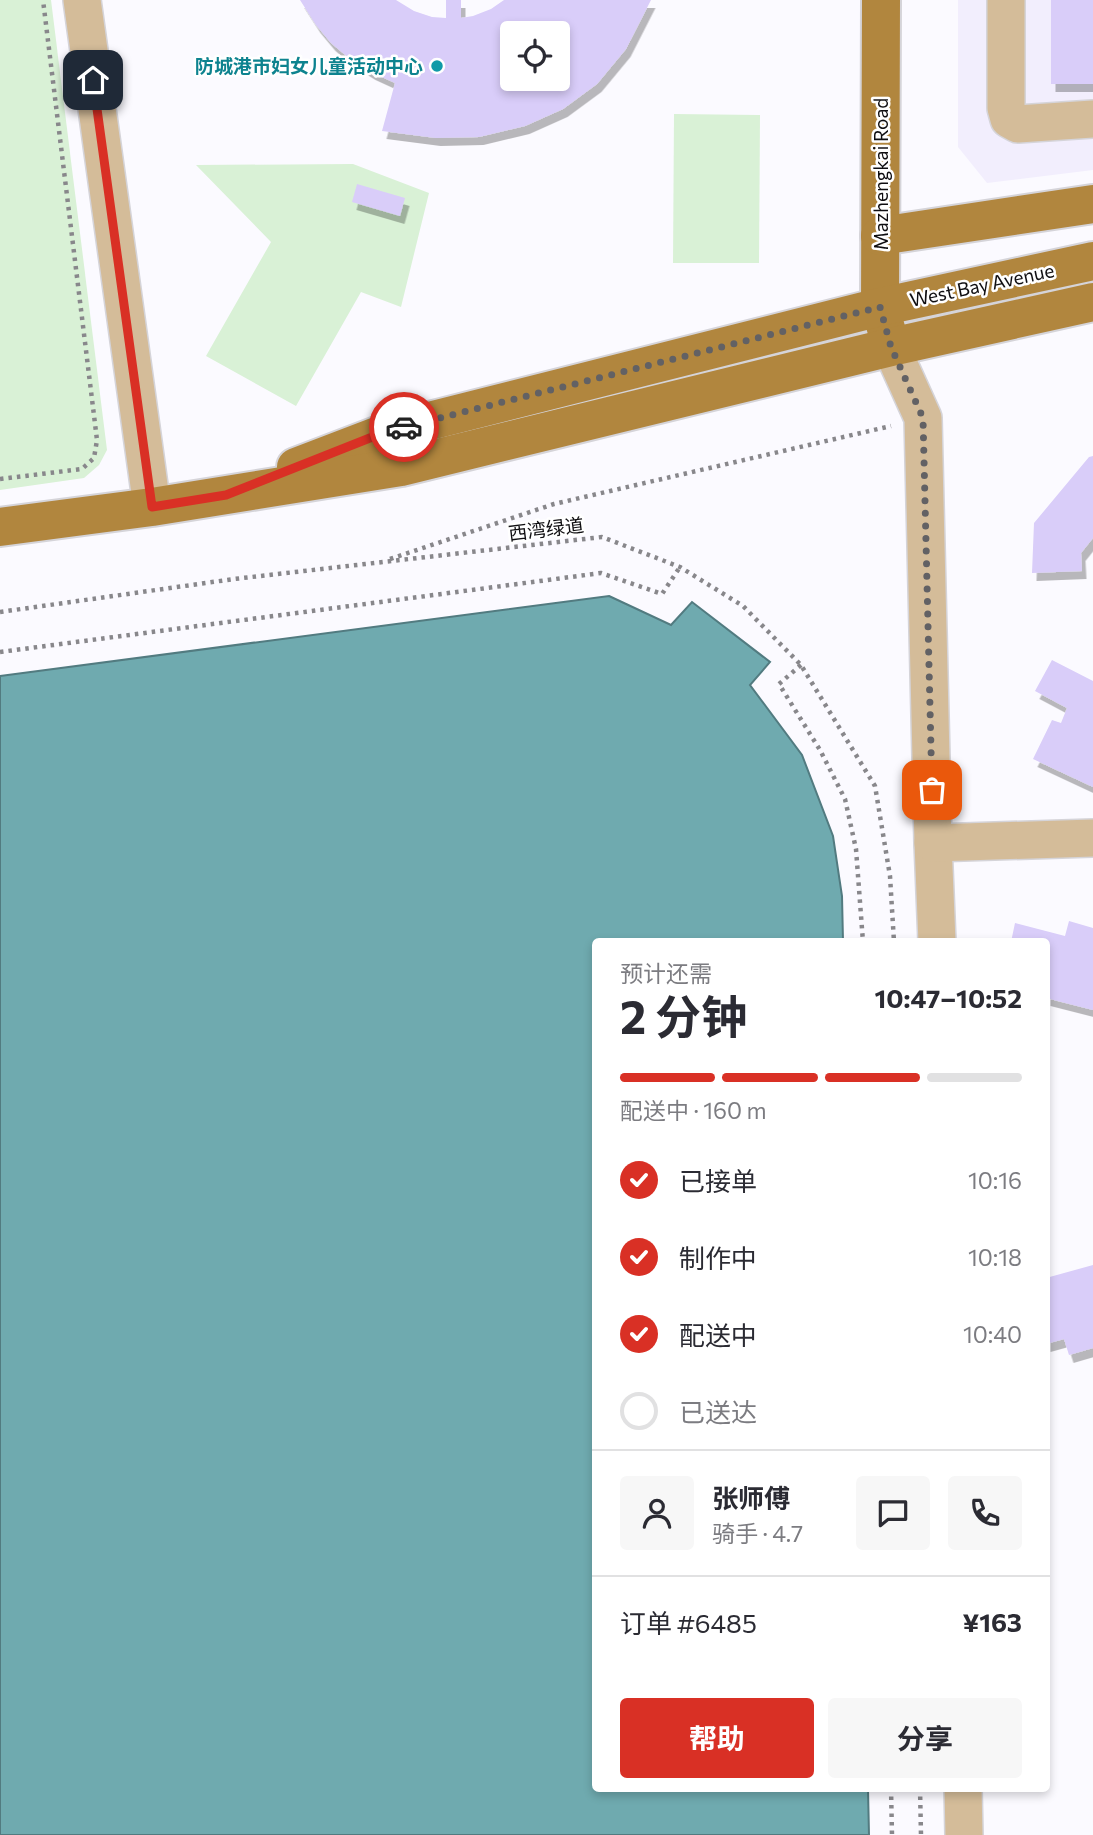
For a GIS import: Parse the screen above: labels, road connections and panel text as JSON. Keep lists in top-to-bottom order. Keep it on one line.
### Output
{"streets":{"main road":["Mazhengkai Road","West Bay Avenue"],"path":["西湾绿道"]},"crossings":[["Mazhengkai Road","West Bay Avenue"]],"places":["防城港市妇女儿童活动中心"],"page":{"heading":["2 分钟","预计还需","10:47–10:52"],"panel":["张师傅","骑手 · 4.7","订单 #6485","¥163"],"bar":"配送中 · 160 m","list":[["已接单","10:16"],["制作中","10:18"],["配送中","10:40"],"已送达"],"buttons":["帮助","分享"]}}
